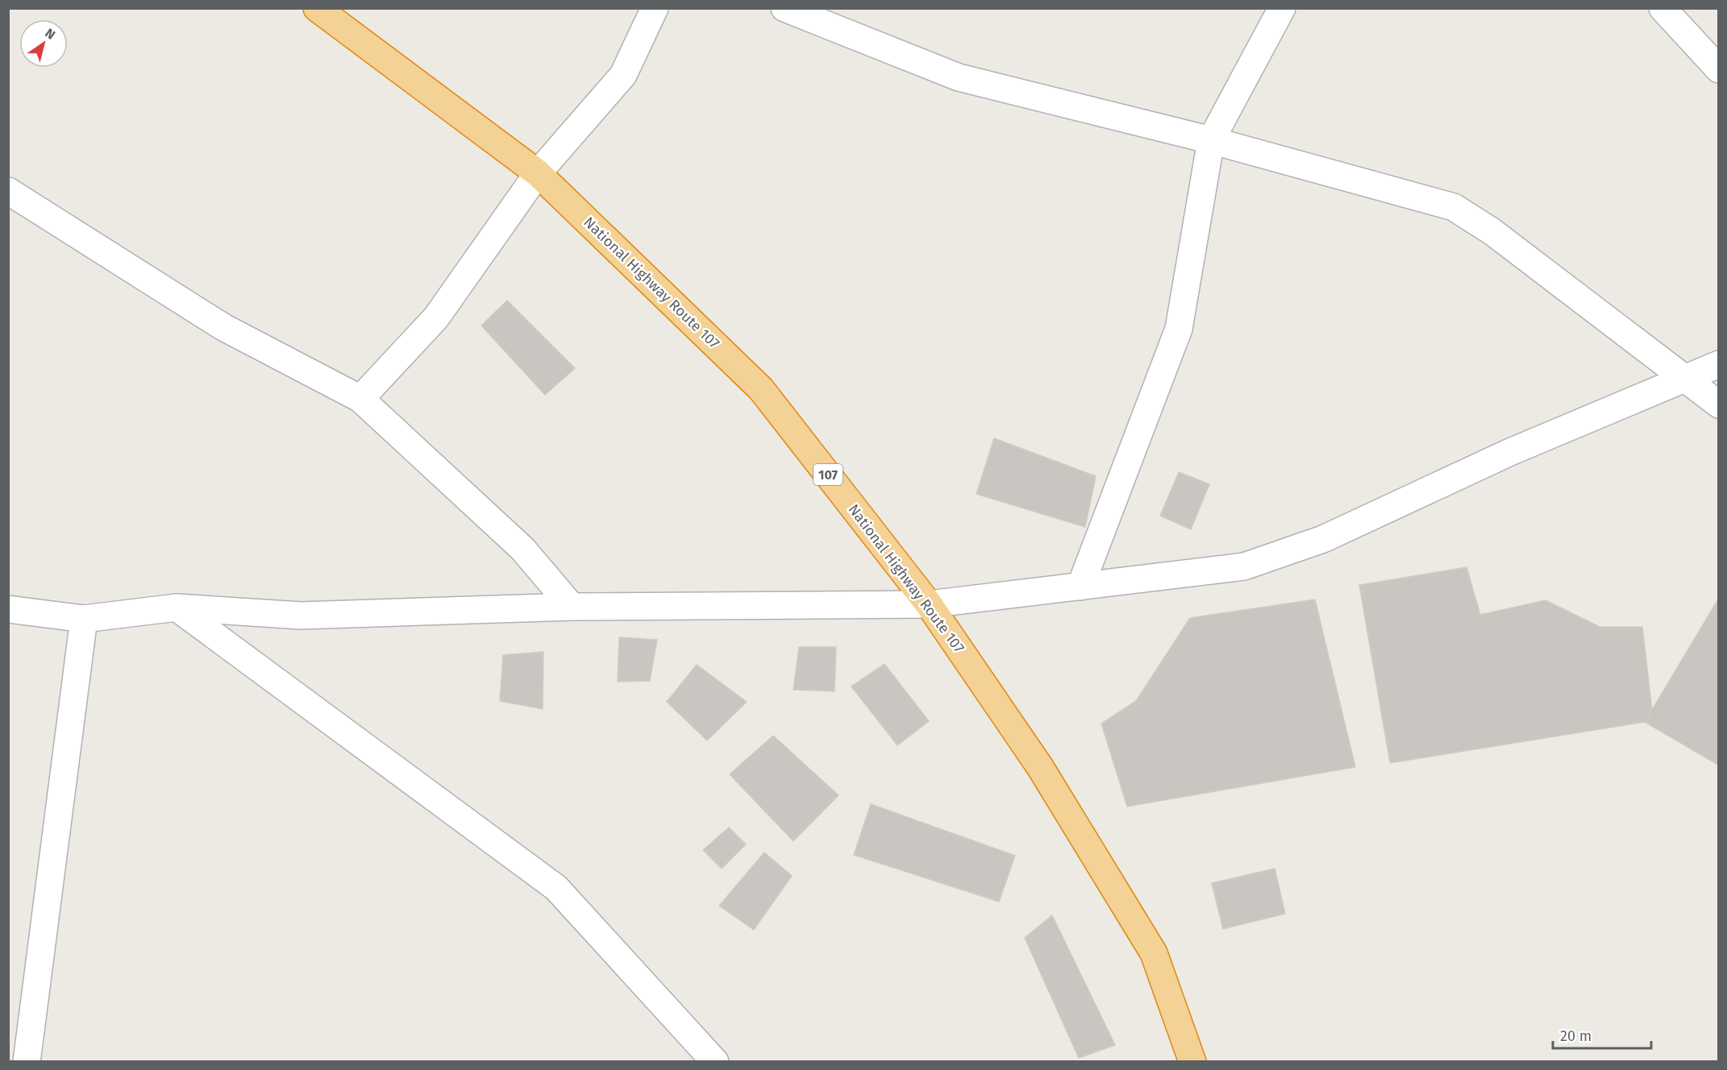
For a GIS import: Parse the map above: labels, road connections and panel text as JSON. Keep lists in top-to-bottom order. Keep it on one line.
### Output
{"streets":{"highway":["National Highway Route 107","107"]},"scale_bar":"20 m","north":"top right"}
